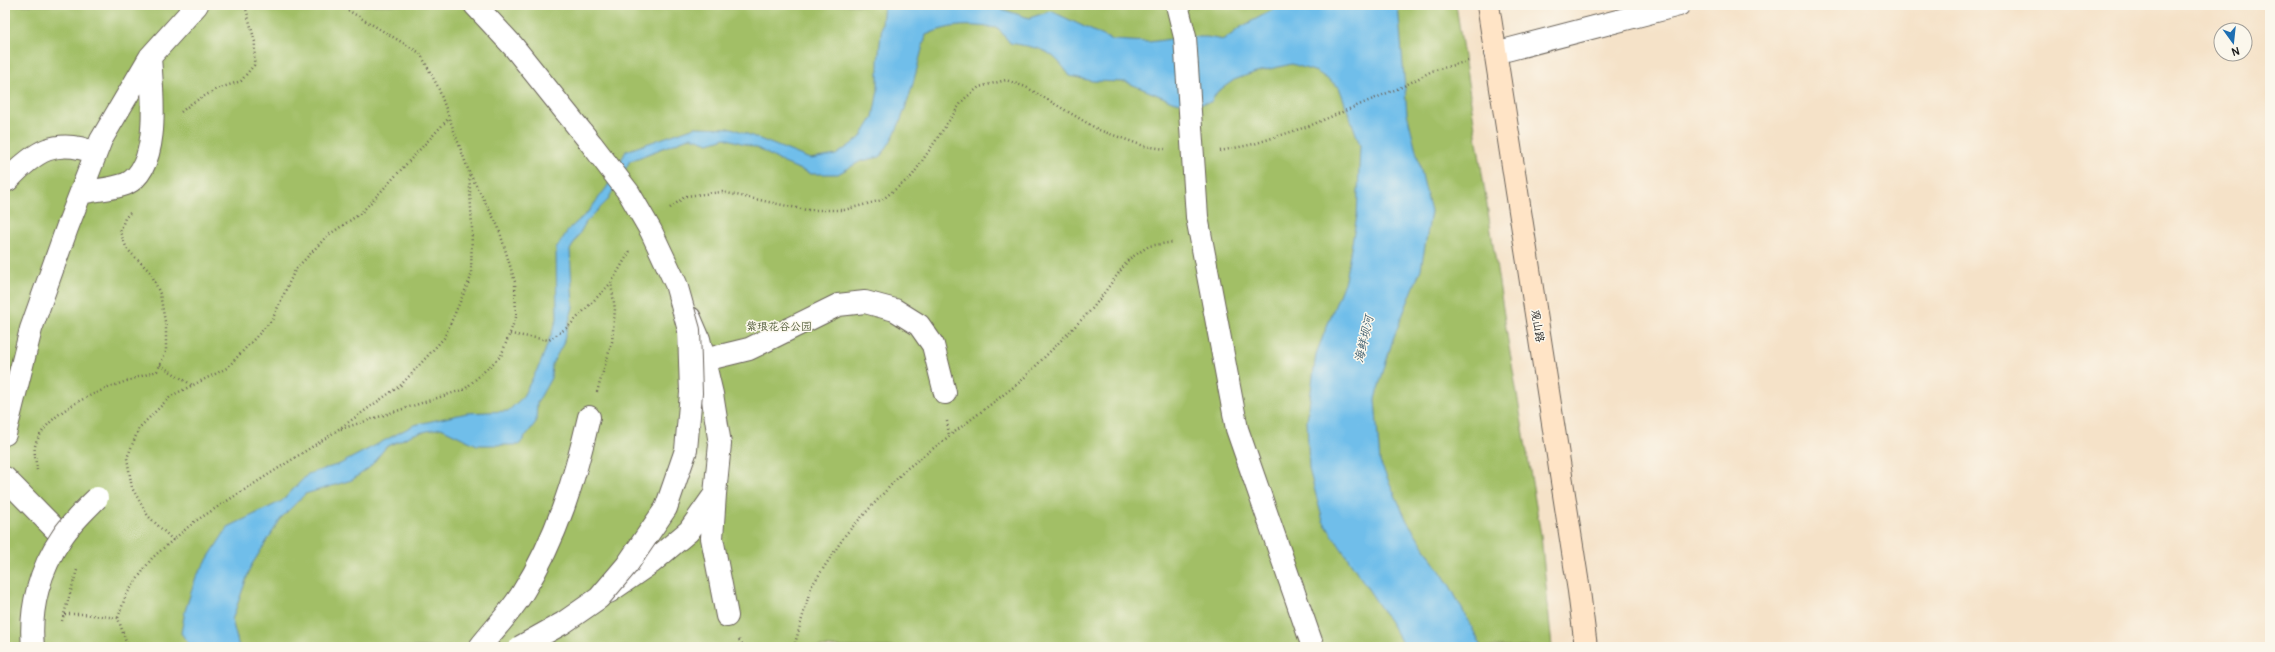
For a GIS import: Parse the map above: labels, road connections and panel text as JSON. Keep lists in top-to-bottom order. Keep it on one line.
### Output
{"streets":{"street":["观山路"]},"water":["海鲜坝河"],"parks":["紫琅花谷公园"],"north":"bottom"}
